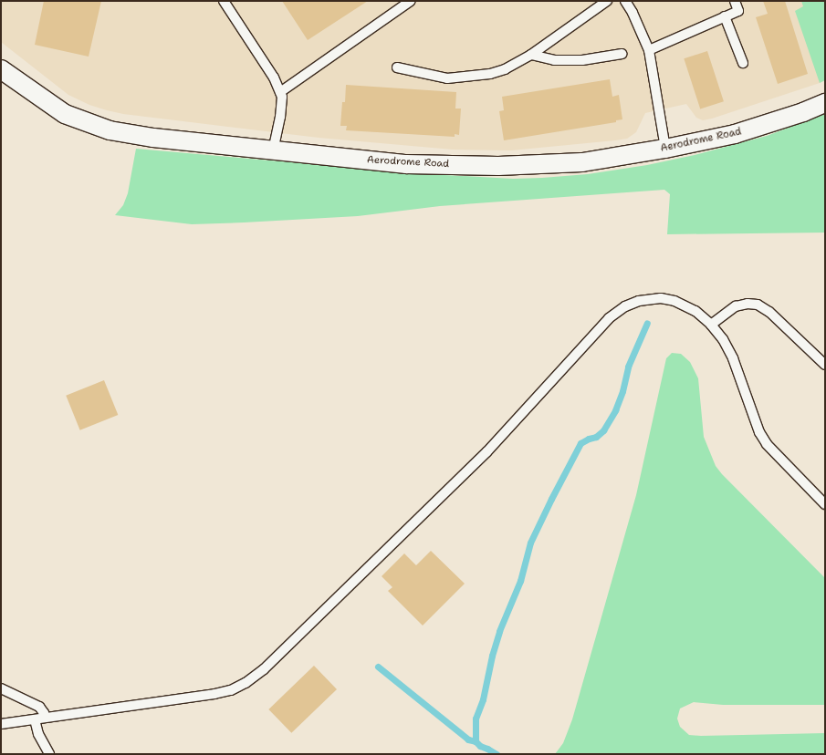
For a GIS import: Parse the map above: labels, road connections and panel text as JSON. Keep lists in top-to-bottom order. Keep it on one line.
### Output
{"streets":{"street":["Aerodrome Road"]}}
